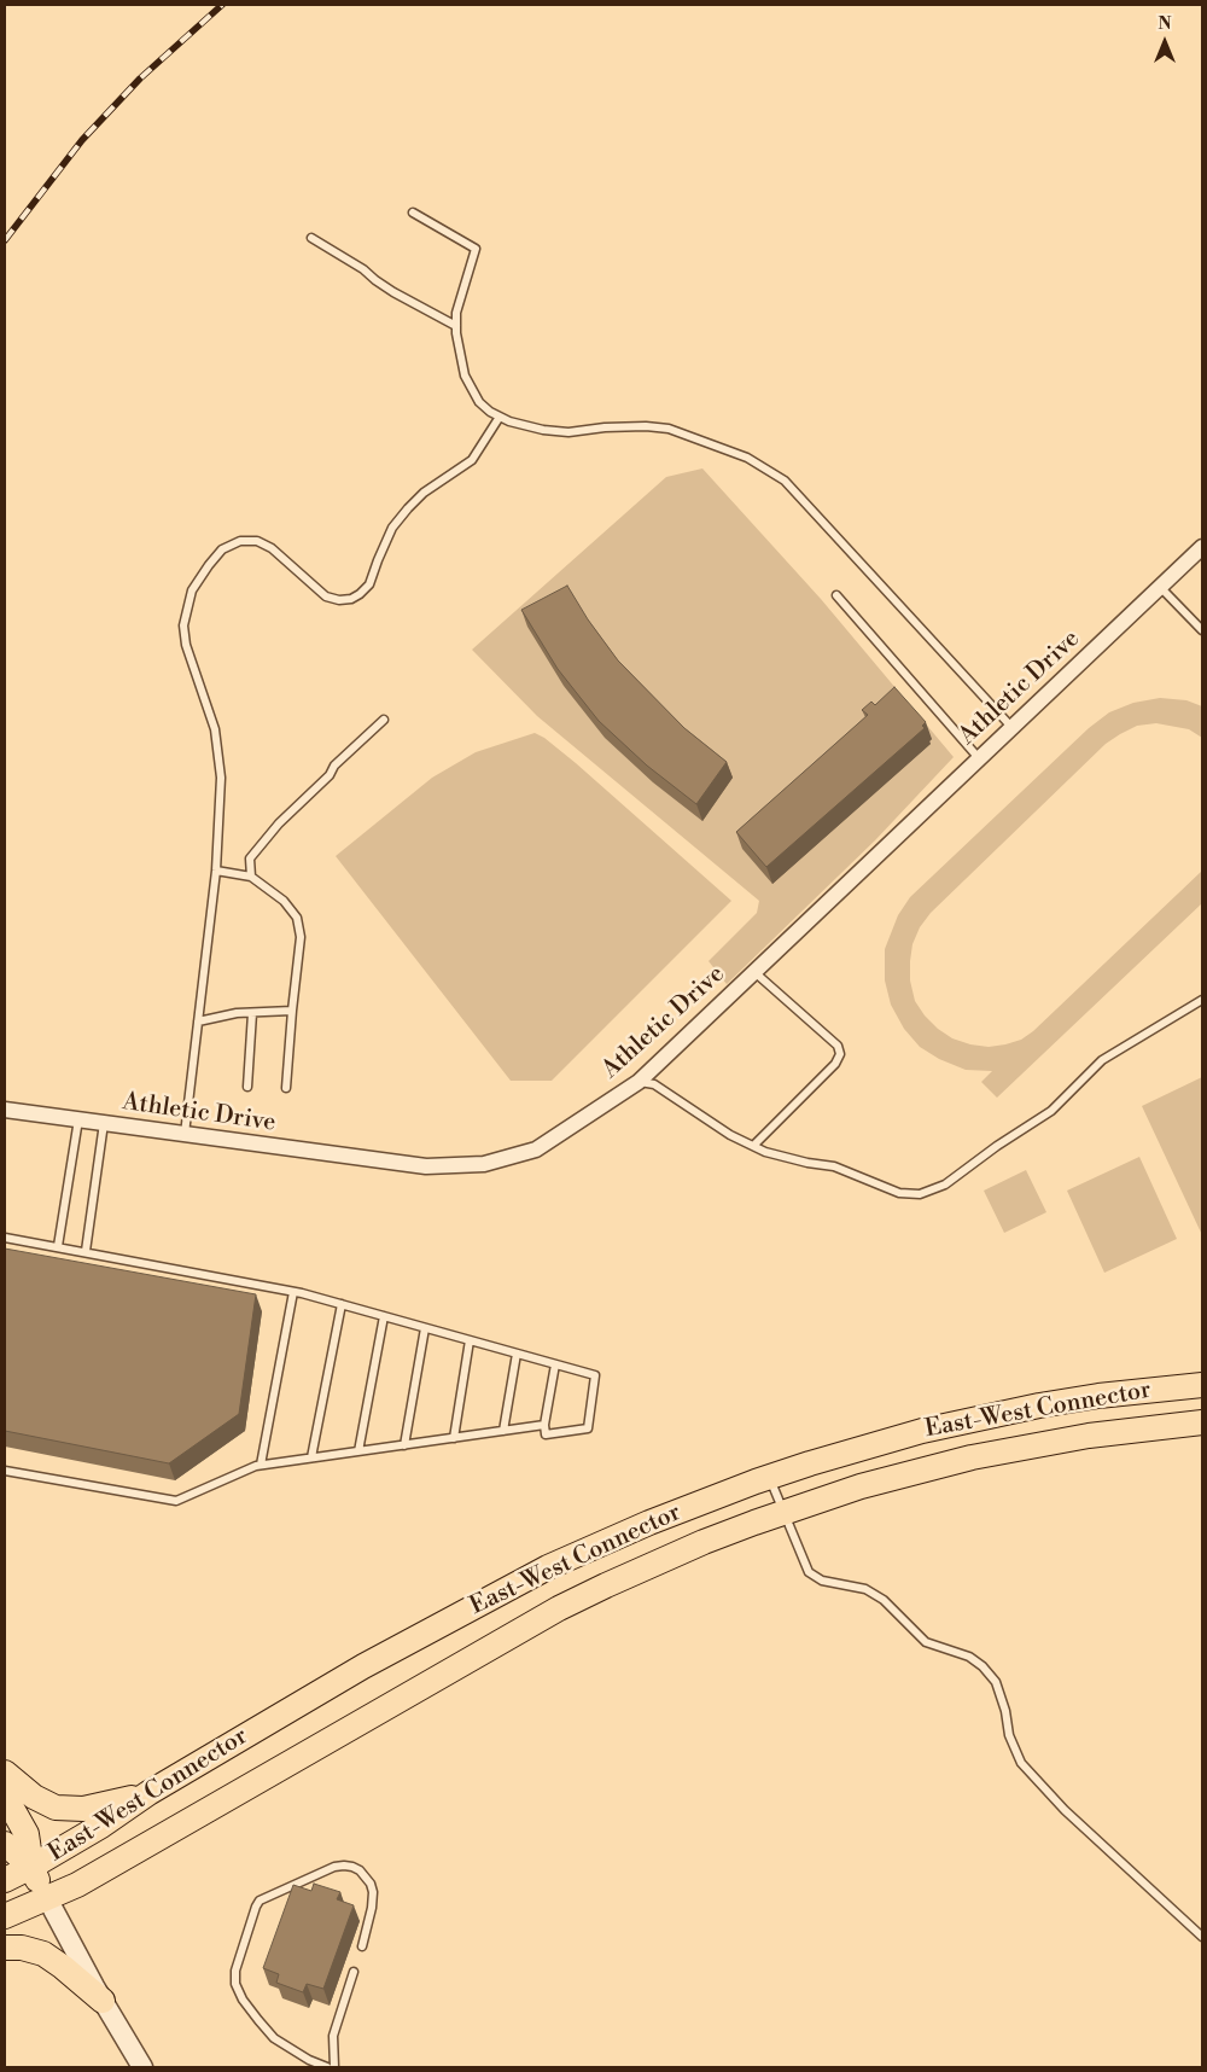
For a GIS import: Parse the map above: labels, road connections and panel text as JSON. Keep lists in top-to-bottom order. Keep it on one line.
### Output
{"streets":{"main road":["East-West Connector"],"street":["Athletic Drive"]},"north":"top"}
